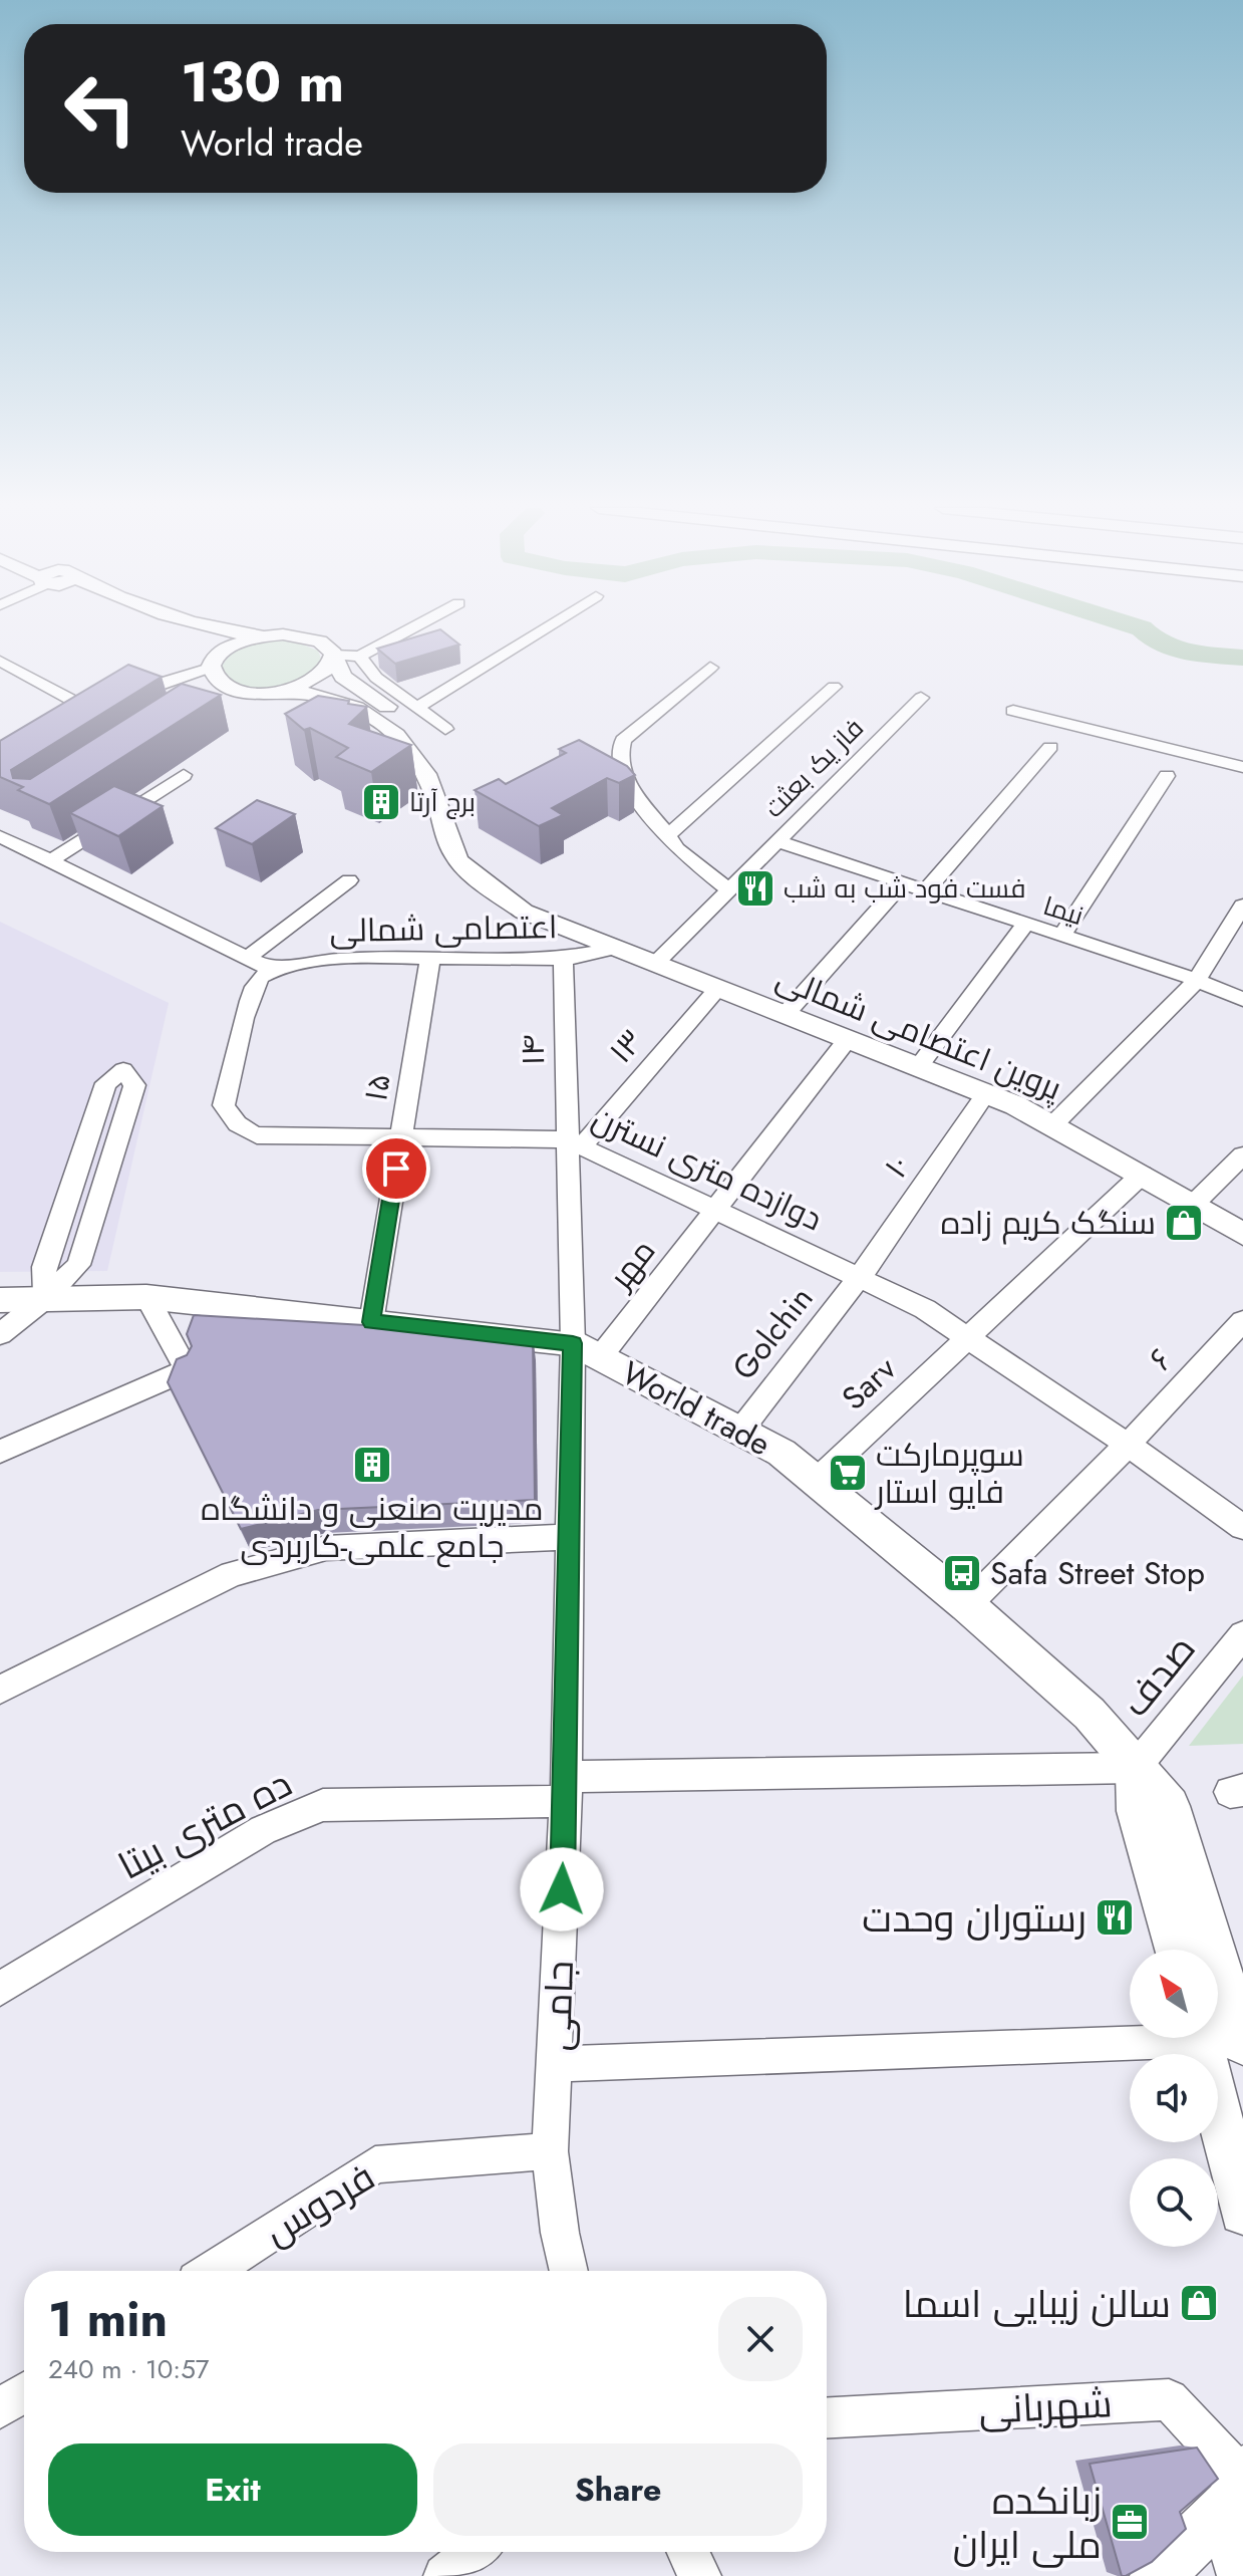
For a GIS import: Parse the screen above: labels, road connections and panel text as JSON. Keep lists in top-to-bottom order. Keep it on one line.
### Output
{"streets":{"main road":["پروین اعتصامی شمالی","World trade"],"street":["نیما","اعتصامی شمالی","۱۳","۱۴","۱۵","۱۰","دوازده متری نسترن","مهر","Golchin","۶","Sarv","صدف","ده متری بیتا","جامی","فردوس","شهربانی"]},"crossings":[["اعتصامی شمالی","پروین اعتصامی شمالی"],["اعتصامی شمالی","۱۴"],["اعتصامی شمالی","۱۵"],["اعتصامی شمالی","دوازده متری نسترن"],["پروین اعتصامی شمالی","۱۳"],["پروین اعتصامی شمالی","۱۰"],["پروین اعتصامی شمالی","مهر"],["پروین اعتصامی شمالی","Sarv"],["۱۳","۱۴"],["۱۳","دوازده متری نسترن"],["۱۴","دوازده متری نسترن"],["۱۴","مهر"],["۱۴","World trade"],["۱۴","جامی"],["۱۵","دوازده متری نسترن"],["۱۵","World trade"],["۱۰","دوازده متری نسترن"],["۱۰","Golchin"],["دوازده متری نسترن","مهر"],["دوازده متری نسترن","Golchin"],["دوازده متری نسترن","۶"],["دوازده متری نسترن","Sarv"],["مهر","World trade"],["مهر","جامی"],["Golchin","World trade"],["۶","World trade"],["Sarv","World trade"],["World trade","صدف"],["World trade","ده متری بیتا"],["World trade","جامی"],["صدف","ده متری بیتا"],["ده متری بیتا","جامی"],["جامی","فردوس"]],"places":{"building":["برج آرتا","مدیریت صنعنی و دانشگاه جامع علمی-کاربردی"],"restaurant":["فست فود شب به شب","رستوران وحدت"],"shop":["سنگک کریم زاده","سالن زیبایی اسما"],"supermarket":["سوپرمارکت فایو استار"],"bus stop":["Safa Street Stop"],"office":["زبانکده ملی ایران"]},"north":"top left","page":{"turn":["130 m","World trade"],"heading":["1 min","240 m · 10:57"],"buttons":["Exit","Share"]}}
